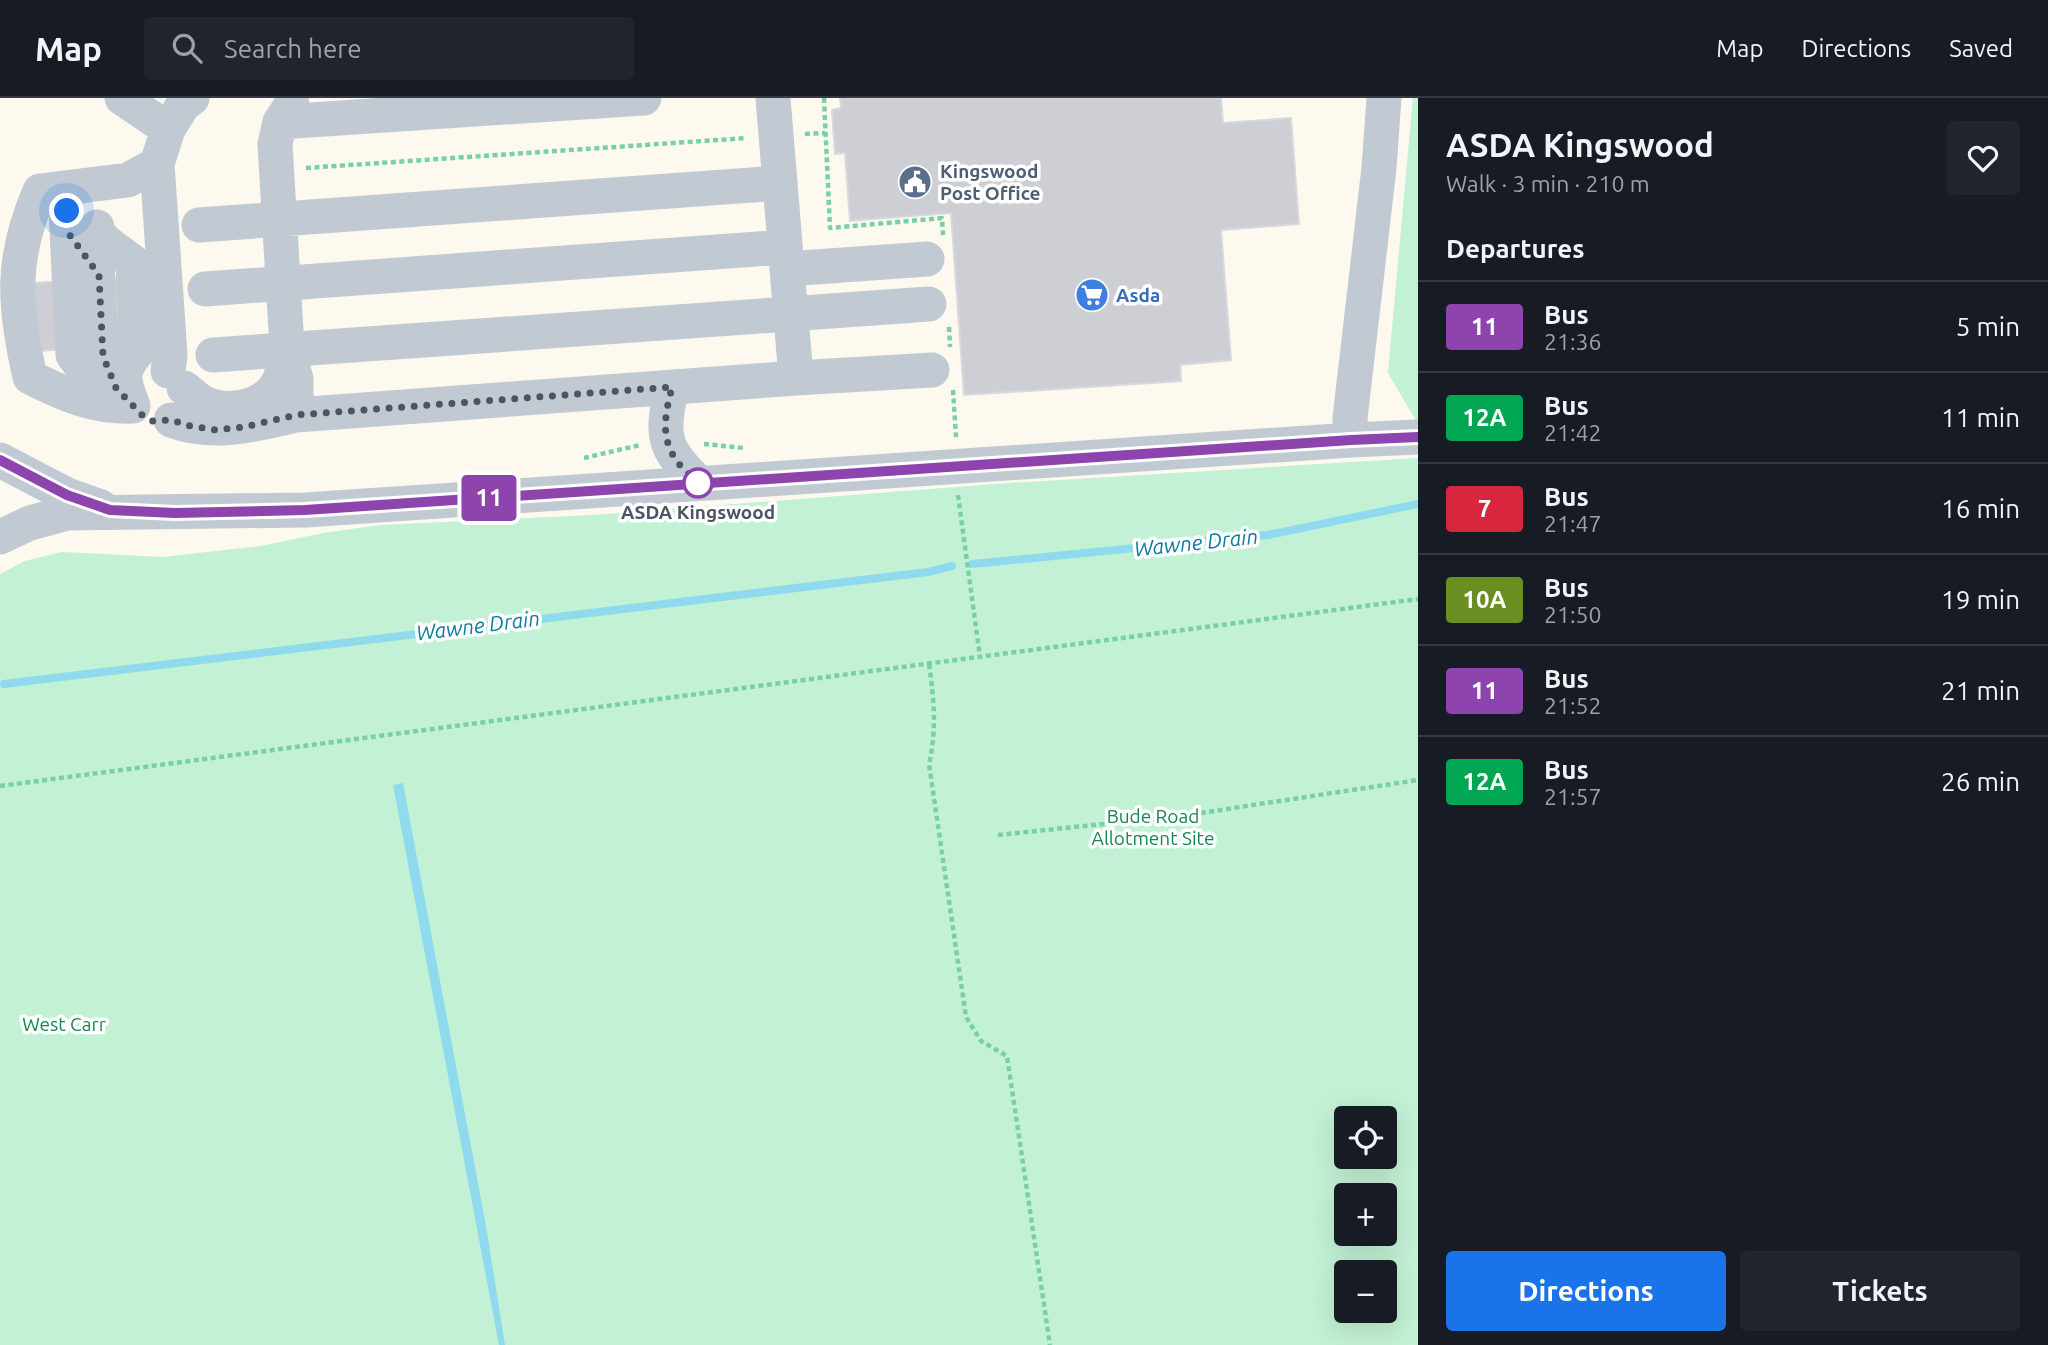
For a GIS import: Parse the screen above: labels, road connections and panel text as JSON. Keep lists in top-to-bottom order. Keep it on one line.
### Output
{"water":["Wawne Drain"],"parks":["Bude Road Allotment Site","West Carr"],"places":{"public building":["Kingswood Post Office"],"supermarket":["Asda"],"other":["ASDA Kingswood"]},"lines":["bus line 11"],"page":{"header":"Map","search":"Search here","nav":["Map","Directions","Saved"],"on_map":"11","heading":[["ASDA Kingswood","Walk · 3 min · 210 m"],"Departures"],"list":[{"mark":"11","name":"Bus","note":"21:36","value":"5 min"},{"mark":"12A","name":"Bus","note":"21:42","value":"11 min"},{"mark":"7","name":"Bus","note":"21:47","value":"16 min"},{"mark":"10A","name":"Bus","note":"21:50","value":"19 min"},{"mark":"11","name":"Bus","note":"21:52","value":"21 min"},{"mark":"12A","name":"Bus","note":"21:57","value":"26 min"}],"map_buttons":["+","−"],"buttons":["Directions","Tickets"]}}
